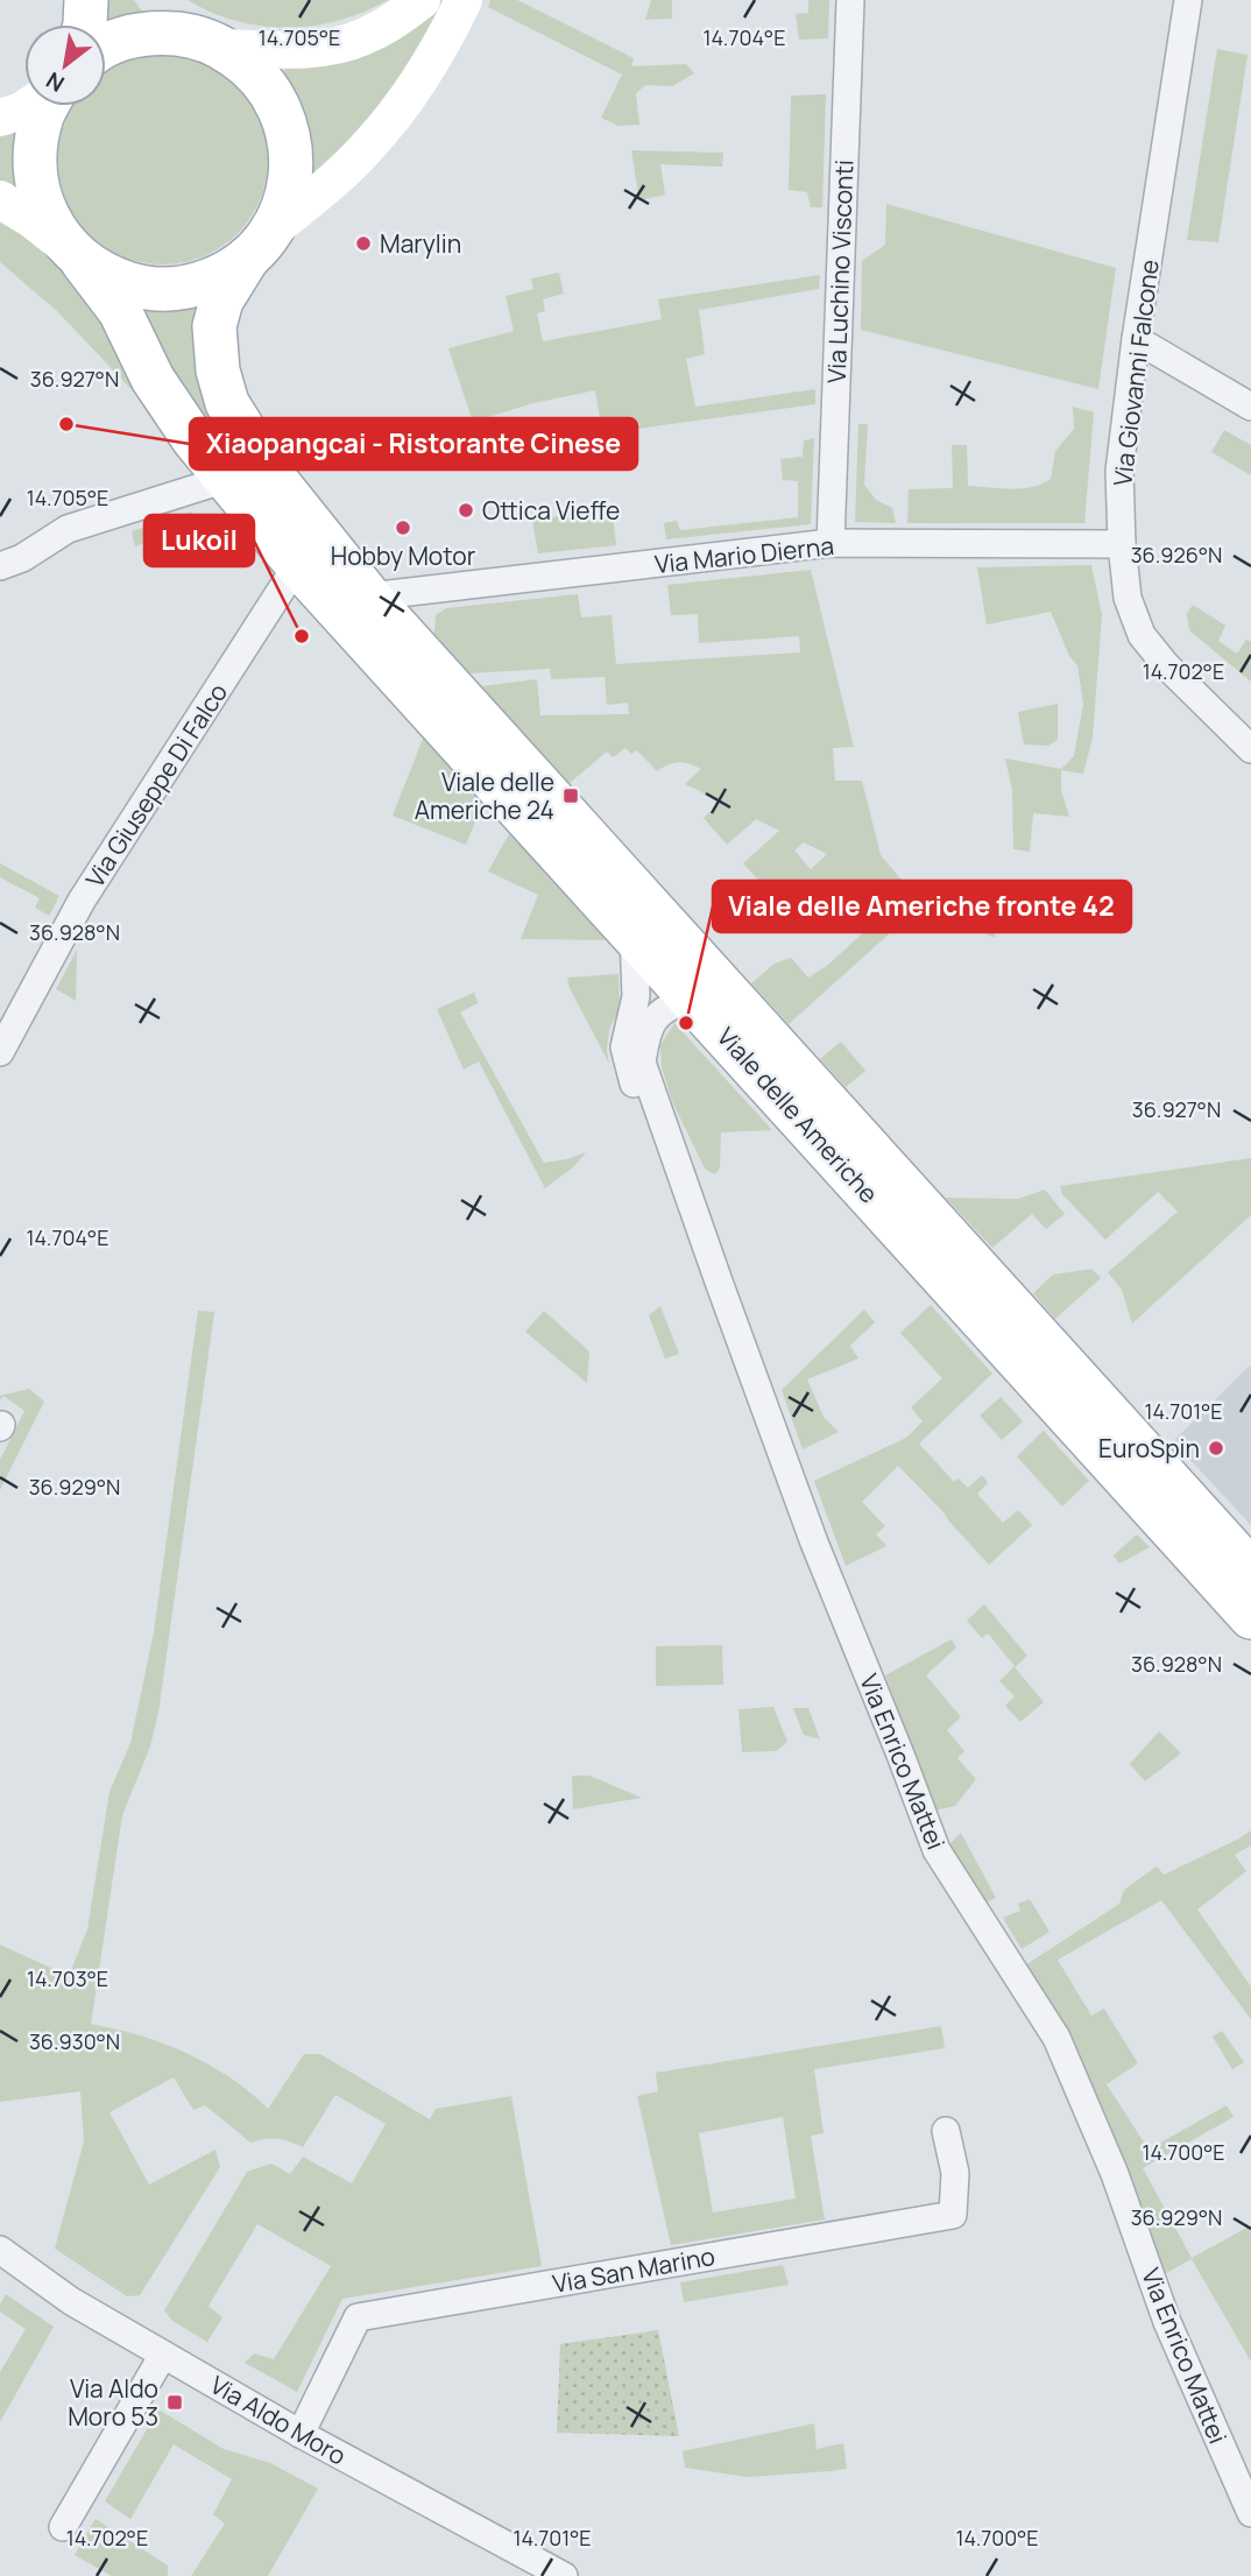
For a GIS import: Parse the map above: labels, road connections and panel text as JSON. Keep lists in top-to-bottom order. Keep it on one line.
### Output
{"streets":{"main road":["Viale delle Americhe"],"street":["Via Luchino Visconti","Via Giovanni Falcone","Via Mario Dierna","Via Giuseppe Di Falco","Via Enrico Mattei","Via San Marino","Via Aldo Moro"]},"crossings":[["Via Luchino Visconti","Via Mario Dierna"],["Via Giovanni Falcone","Via Mario Dierna"],["Via Mario Dierna","Viale delle Americhe"],["Via Giuseppe Di Falco","Viale delle Americhe"],["Viale delle Americhe","Via Enrico Mattei"],["Via San Marino","Via Aldo Moro"]],"places":{"other":["Marylin","Xiaopangcai - Ristorante Cinese","Ottica Vieffe","Hobby Motor","Lukoil","Viale delle Americhe fronte 42","EuroSpin"],"transit":["Viale delle Americhe 24","Via Aldo Moro 53"]},"north":"bottom left","coordinates":["14.705°E","14.704°E","36.927°N","36.926°N","14.702°E","36.928°N","14.701°E","36.929°N","14.703°E","36.930°N","14.700°E"]}
